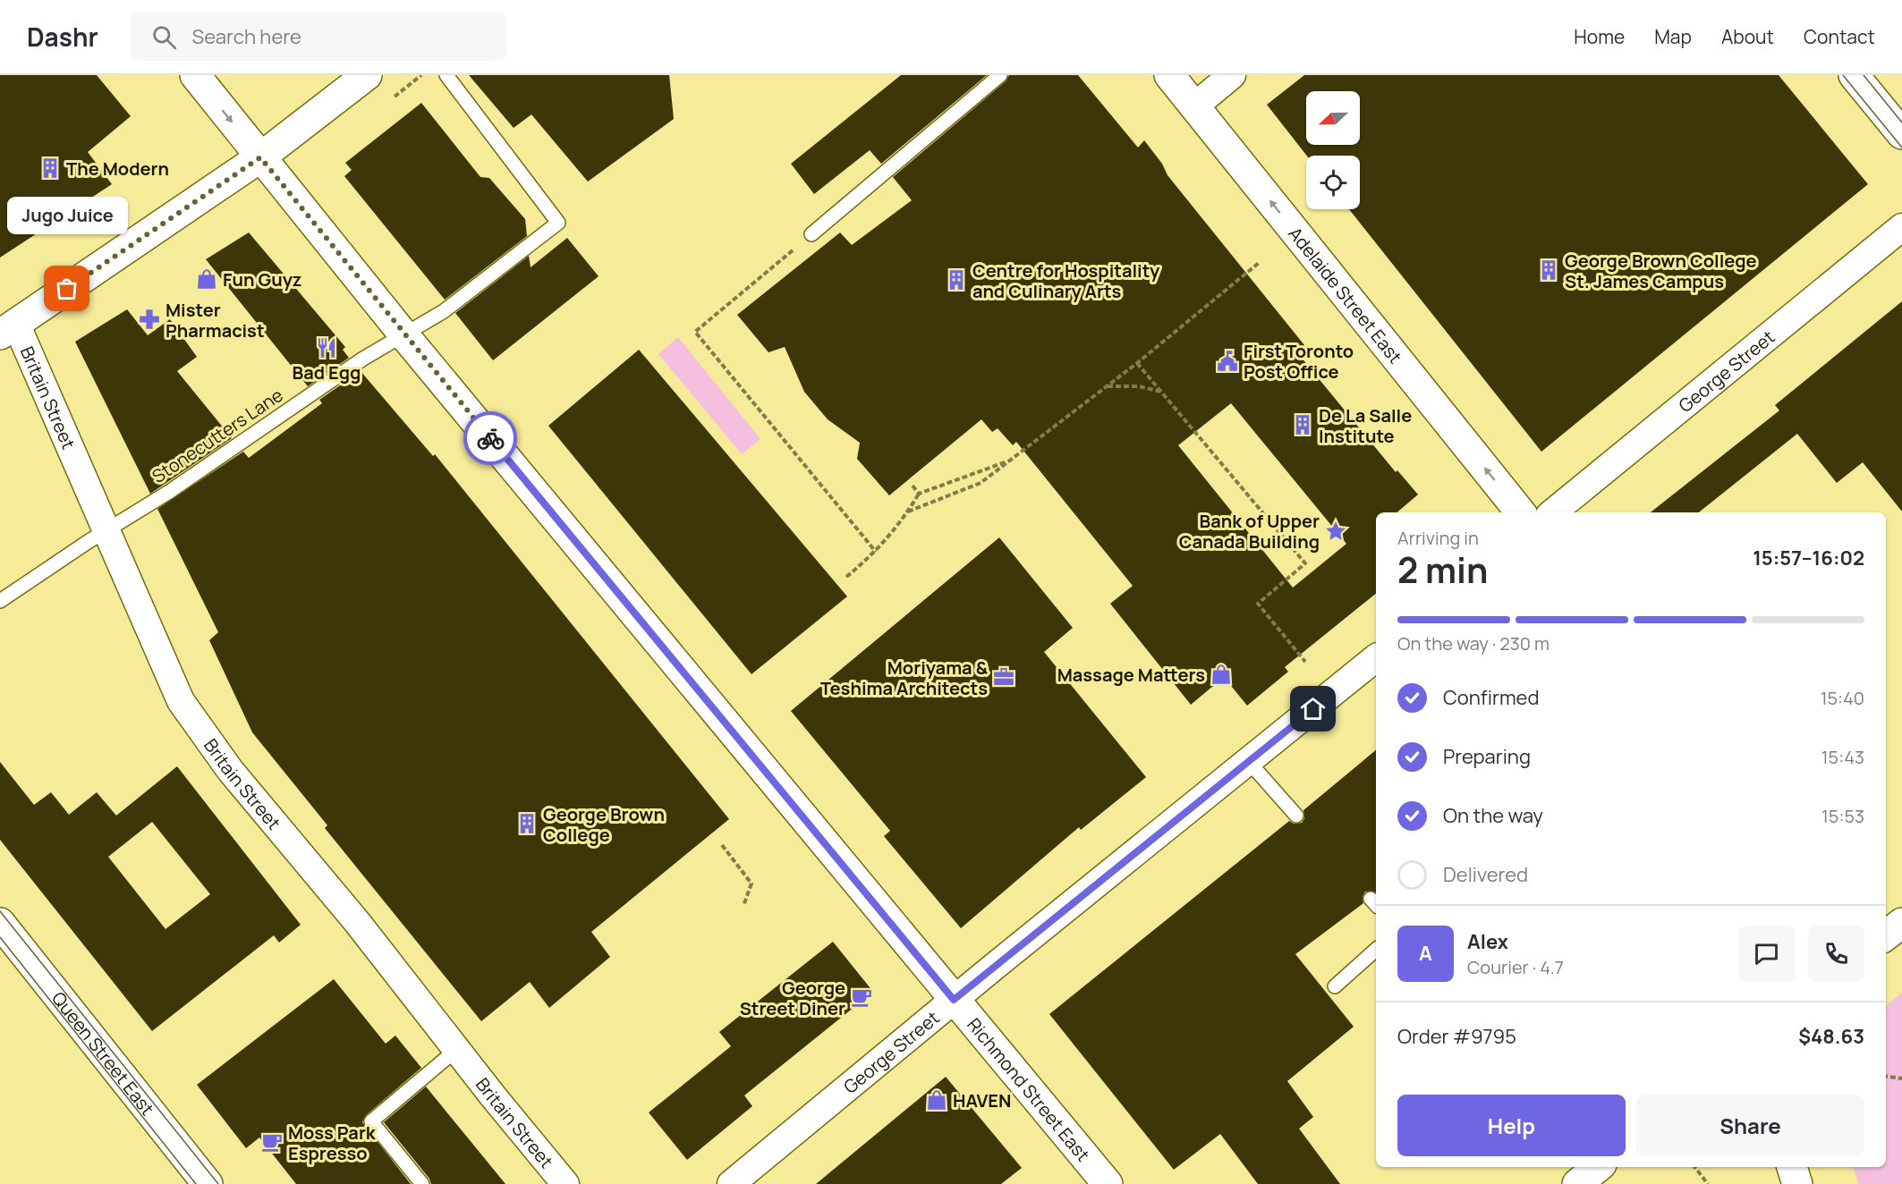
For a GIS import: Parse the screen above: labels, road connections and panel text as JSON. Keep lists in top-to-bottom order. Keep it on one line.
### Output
{"streets":{"main road":["Adelaide Street East","Queen Street East","Richmond Street East"],"street":["George Street","Britain Street"],"lane":["Stonecutters Lane"]},"crossings":[["George Street","Richmond Street East"],["Britain Street","Stonecutters Lane"],["Stonecutters Lane","Richmond Street East"]],"one_way":["Adelaide Street East"],"places":{"building":["The Modern","George Brown College St. James Campus","Centre for Hospitality and Culinary Arts","De La Salle Institute","George Brown College"],"shop":["Fun Guyz","Massage Matters","HAVEN"],"other":["Jugo Juice"],"pharmacy":["Mister Pharmacist"],"restaurant":["Bad Egg"],"public building":["First Toronto Post Office"],"place":["Bank of Upper Canada Building"],"office":["Moriyama & Teshima Architects"],"cafe":["George Street Diner","Moss Park Espresso"]},"north":"left","page":{"header":"Dashr","search":"Search here","nav":["Home","Map","About","Contact"],"bubble":"Jugo Juice","heading":["2 min","Arriving in","15:57–16:02"],"panel":["Alex","Courier · 4.7","Order #9795","$48.63"],"bar":"On the way · 230 m","list":[["Confirmed","15:40"],["Preparing","15:43"],["On the way","15:53"],"Delivered"],"round":"A","buttons":["Help","Share"]}}
